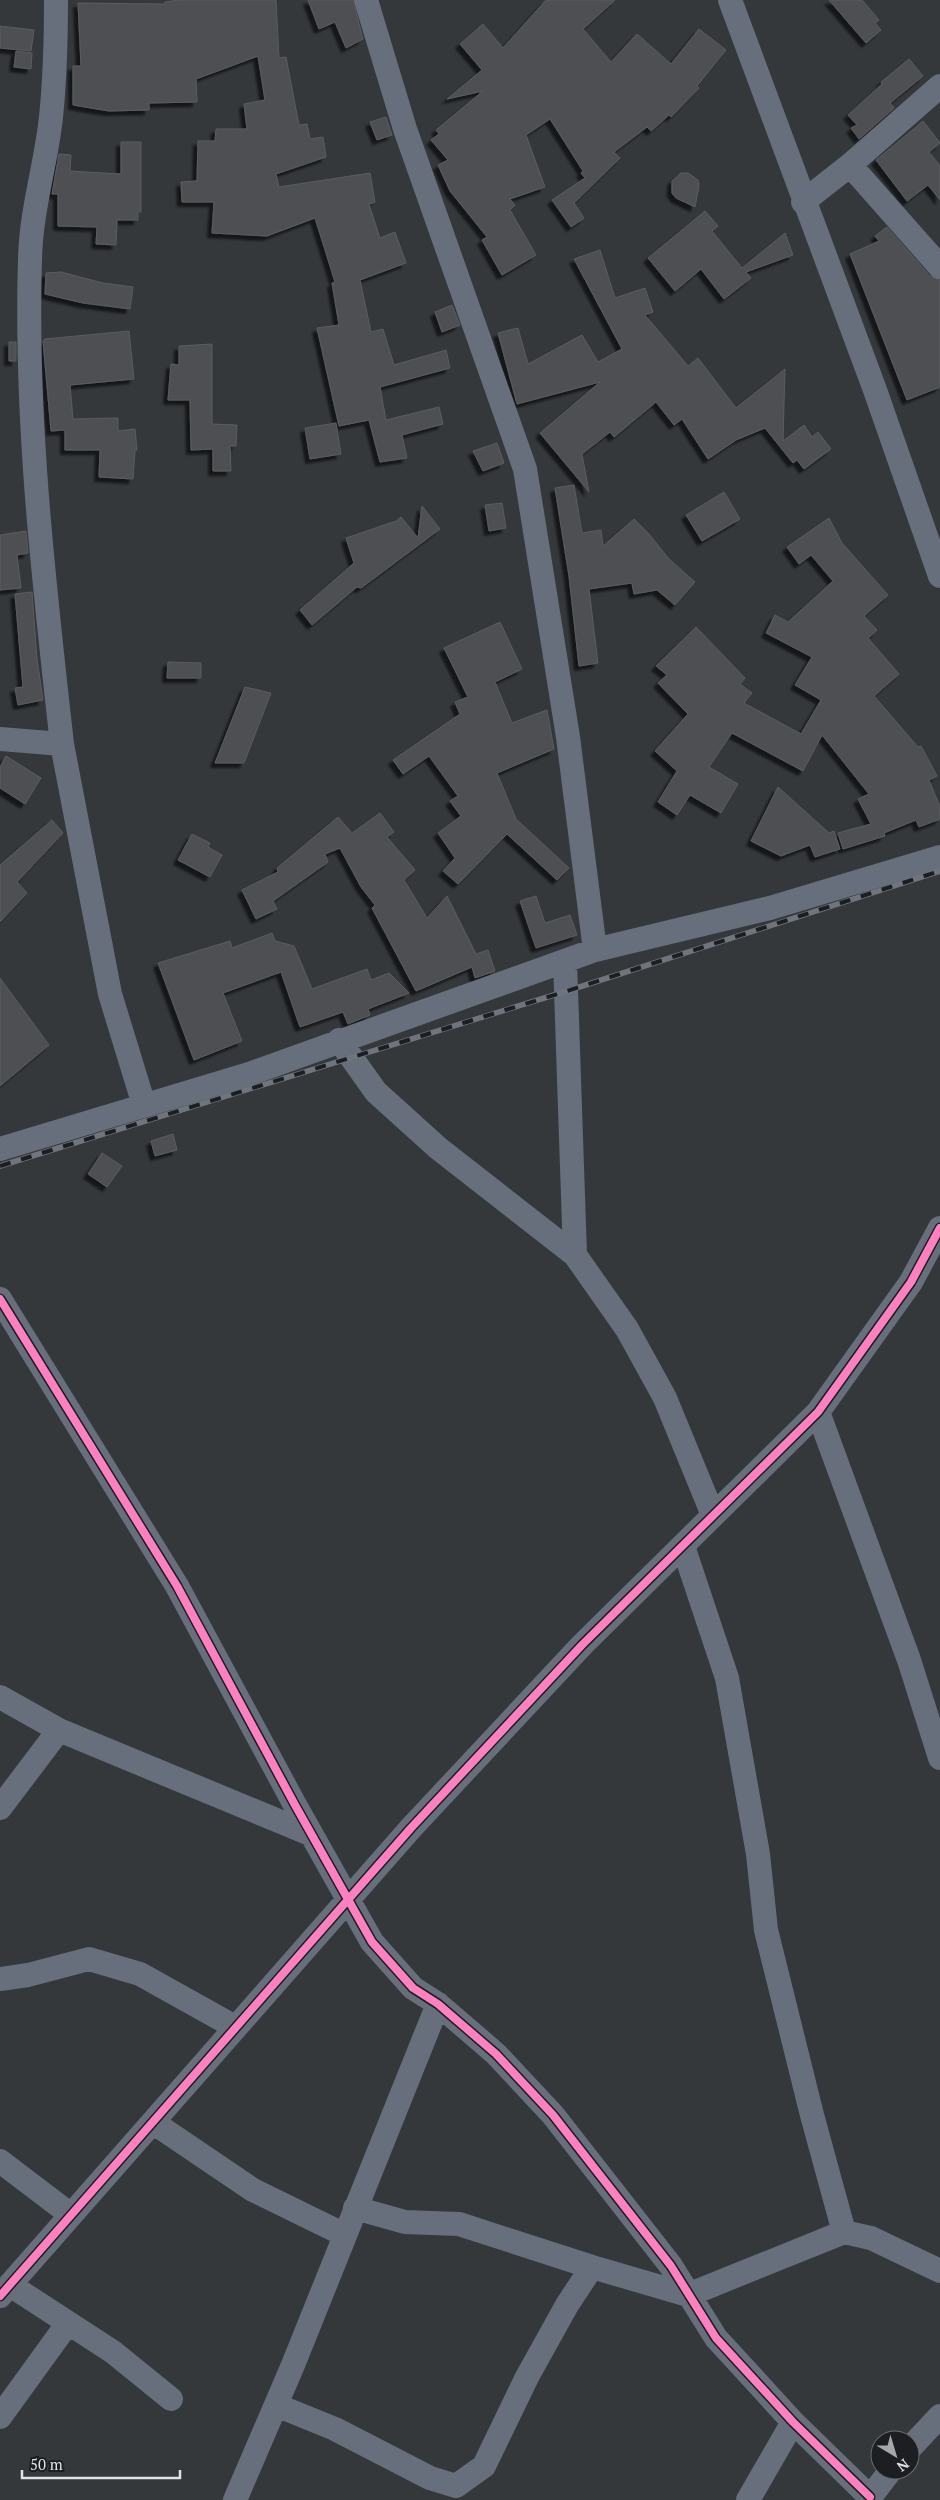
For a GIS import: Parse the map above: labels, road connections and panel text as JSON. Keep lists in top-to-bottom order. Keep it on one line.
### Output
{"scale_bar":"50 m","north":"bottom right"}
